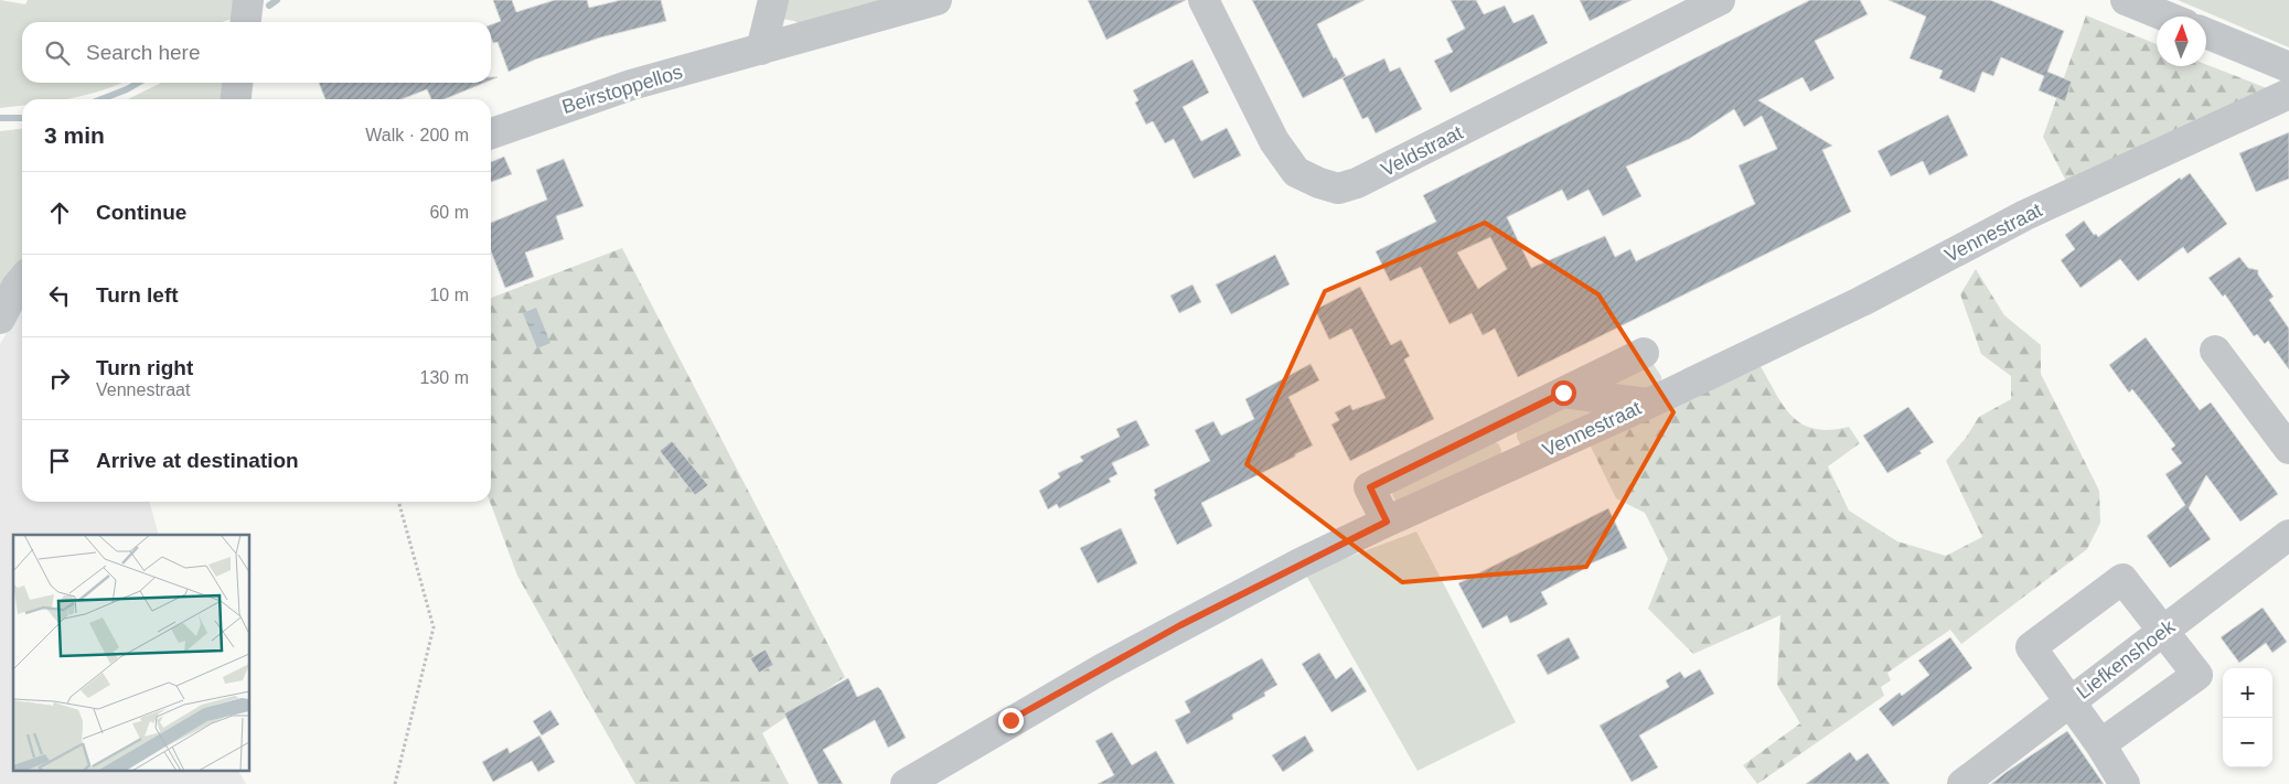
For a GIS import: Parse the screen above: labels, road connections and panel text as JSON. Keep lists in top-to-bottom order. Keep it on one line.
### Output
{"streets":{"street":["Beirstoppellos","Veldstraat","Vennestraat","Liefkenshoek"]},"north":"top","page":{"search":"Search here","heading":["3 min","Walk · 200 m"],"list":[["Continue","60 m"],["Turn left","10 m"],["Turn right","Vennestraat","130 m"],"Arrive at destination"],"map_buttons":["+","−"]}}
